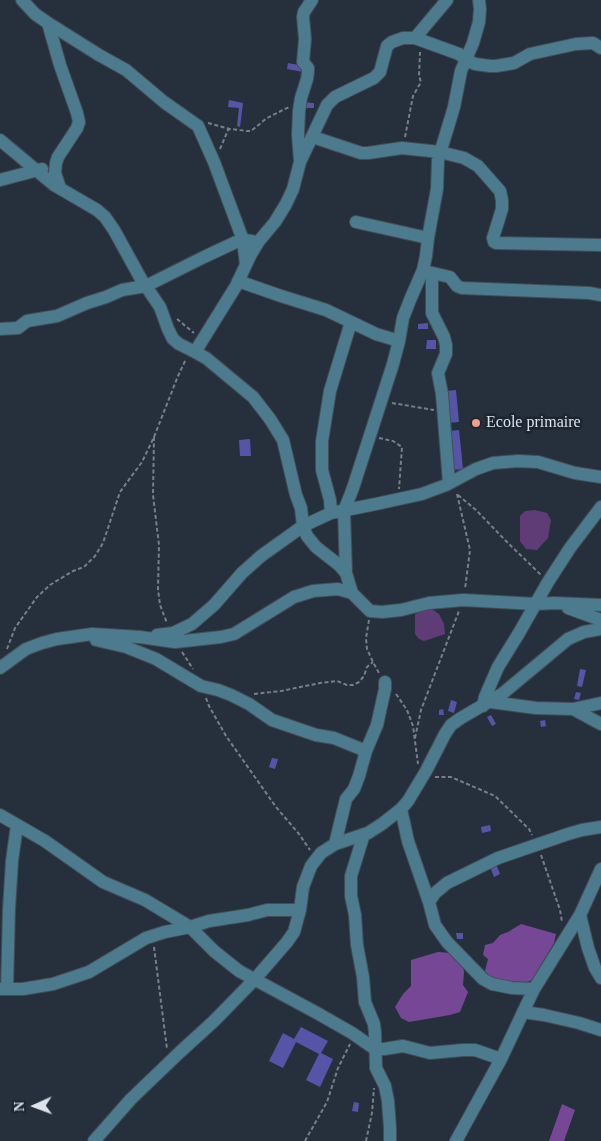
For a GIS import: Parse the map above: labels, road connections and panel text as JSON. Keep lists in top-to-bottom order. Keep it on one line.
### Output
{"places":["Ecole primaire"],"north":"left"}
